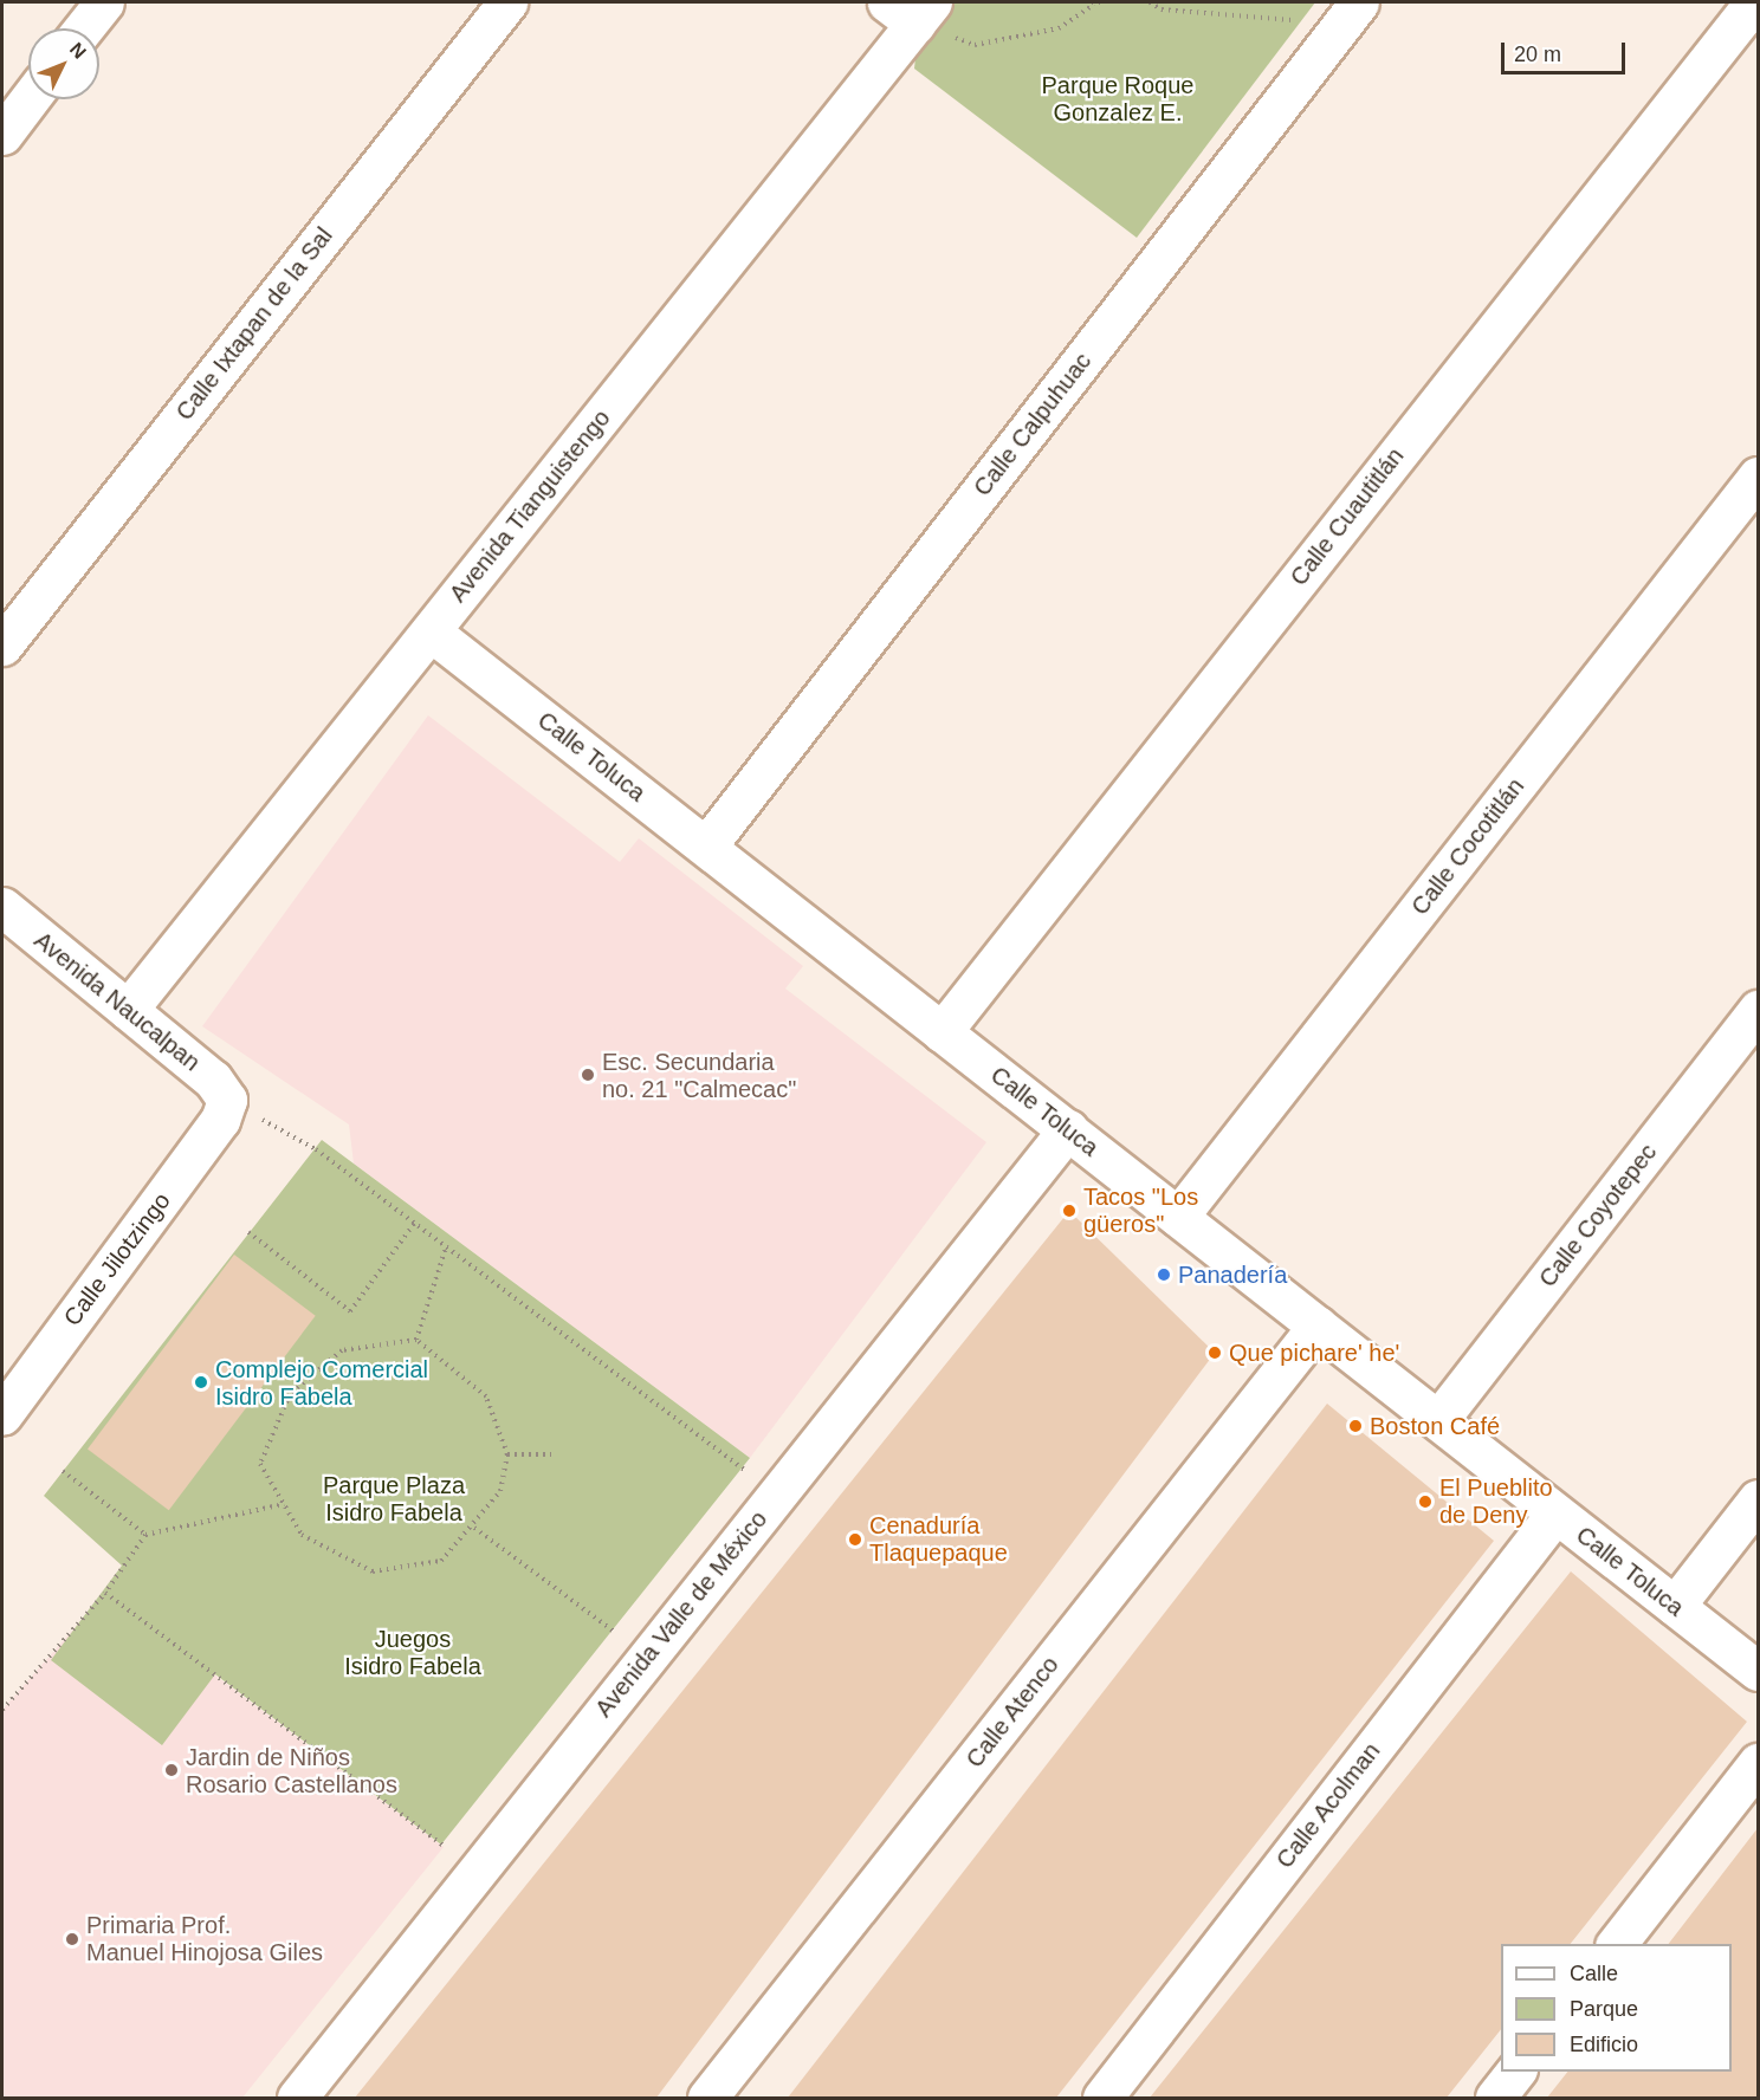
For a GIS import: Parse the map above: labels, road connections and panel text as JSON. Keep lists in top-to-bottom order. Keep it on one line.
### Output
{"streets":{"street":["Calle Ixtapan de la Sal","Calle Calpuhuac","Avenida Tianguistengo","Calle Cuautitlán","Calle Toluca","Calle Cocotitlán","Avenida Naucalpan","Calle Coyotepec","Calle Jilotzingo","Avenida Valle de México","Calle Atenco","Calle Acolman"]},"crossings":[["Calle Calpuhuac","Calle Toluca"],["Avenida Tianguistengo","Calle Toluca"],["Avenida Tianguistengo","Avenida Naucalpan"],["Calle Cuautitlán","Calle Toluca"],["Calle Toluca","Calle Cocotitlán"],["Calle Toluca","Calle Coyotepec"],["Calle Toluca","Avenida Valle de México"],["Calle Toluca","Calle Atenco"],["Calle Toluca","Calle Acolman"],["Avenida Naucalpan","Calle Jilotzingo"]],"parks":["Parque Roque Gonzalez E.","Parque Plaza Isidro Fabela","Juegos Isidro Fabela"],"places":["Esc. Secundaria no. 21 \"Calmecac\"","Tacos \"Los güeros\"","Panadería","Que pichare' he'","Complejo Comercial Isidro Fabela","Boston Café","El Pueblito de Deny","Cenaduría Tlaquepaque","Jardin de Niños Rosario Castellanos","Primaria Prof. Manuel Hinojosa Giles"],"legend":["Calle","Parque","Edificio"],"scale_bar":"20 m","north":"top right"}
